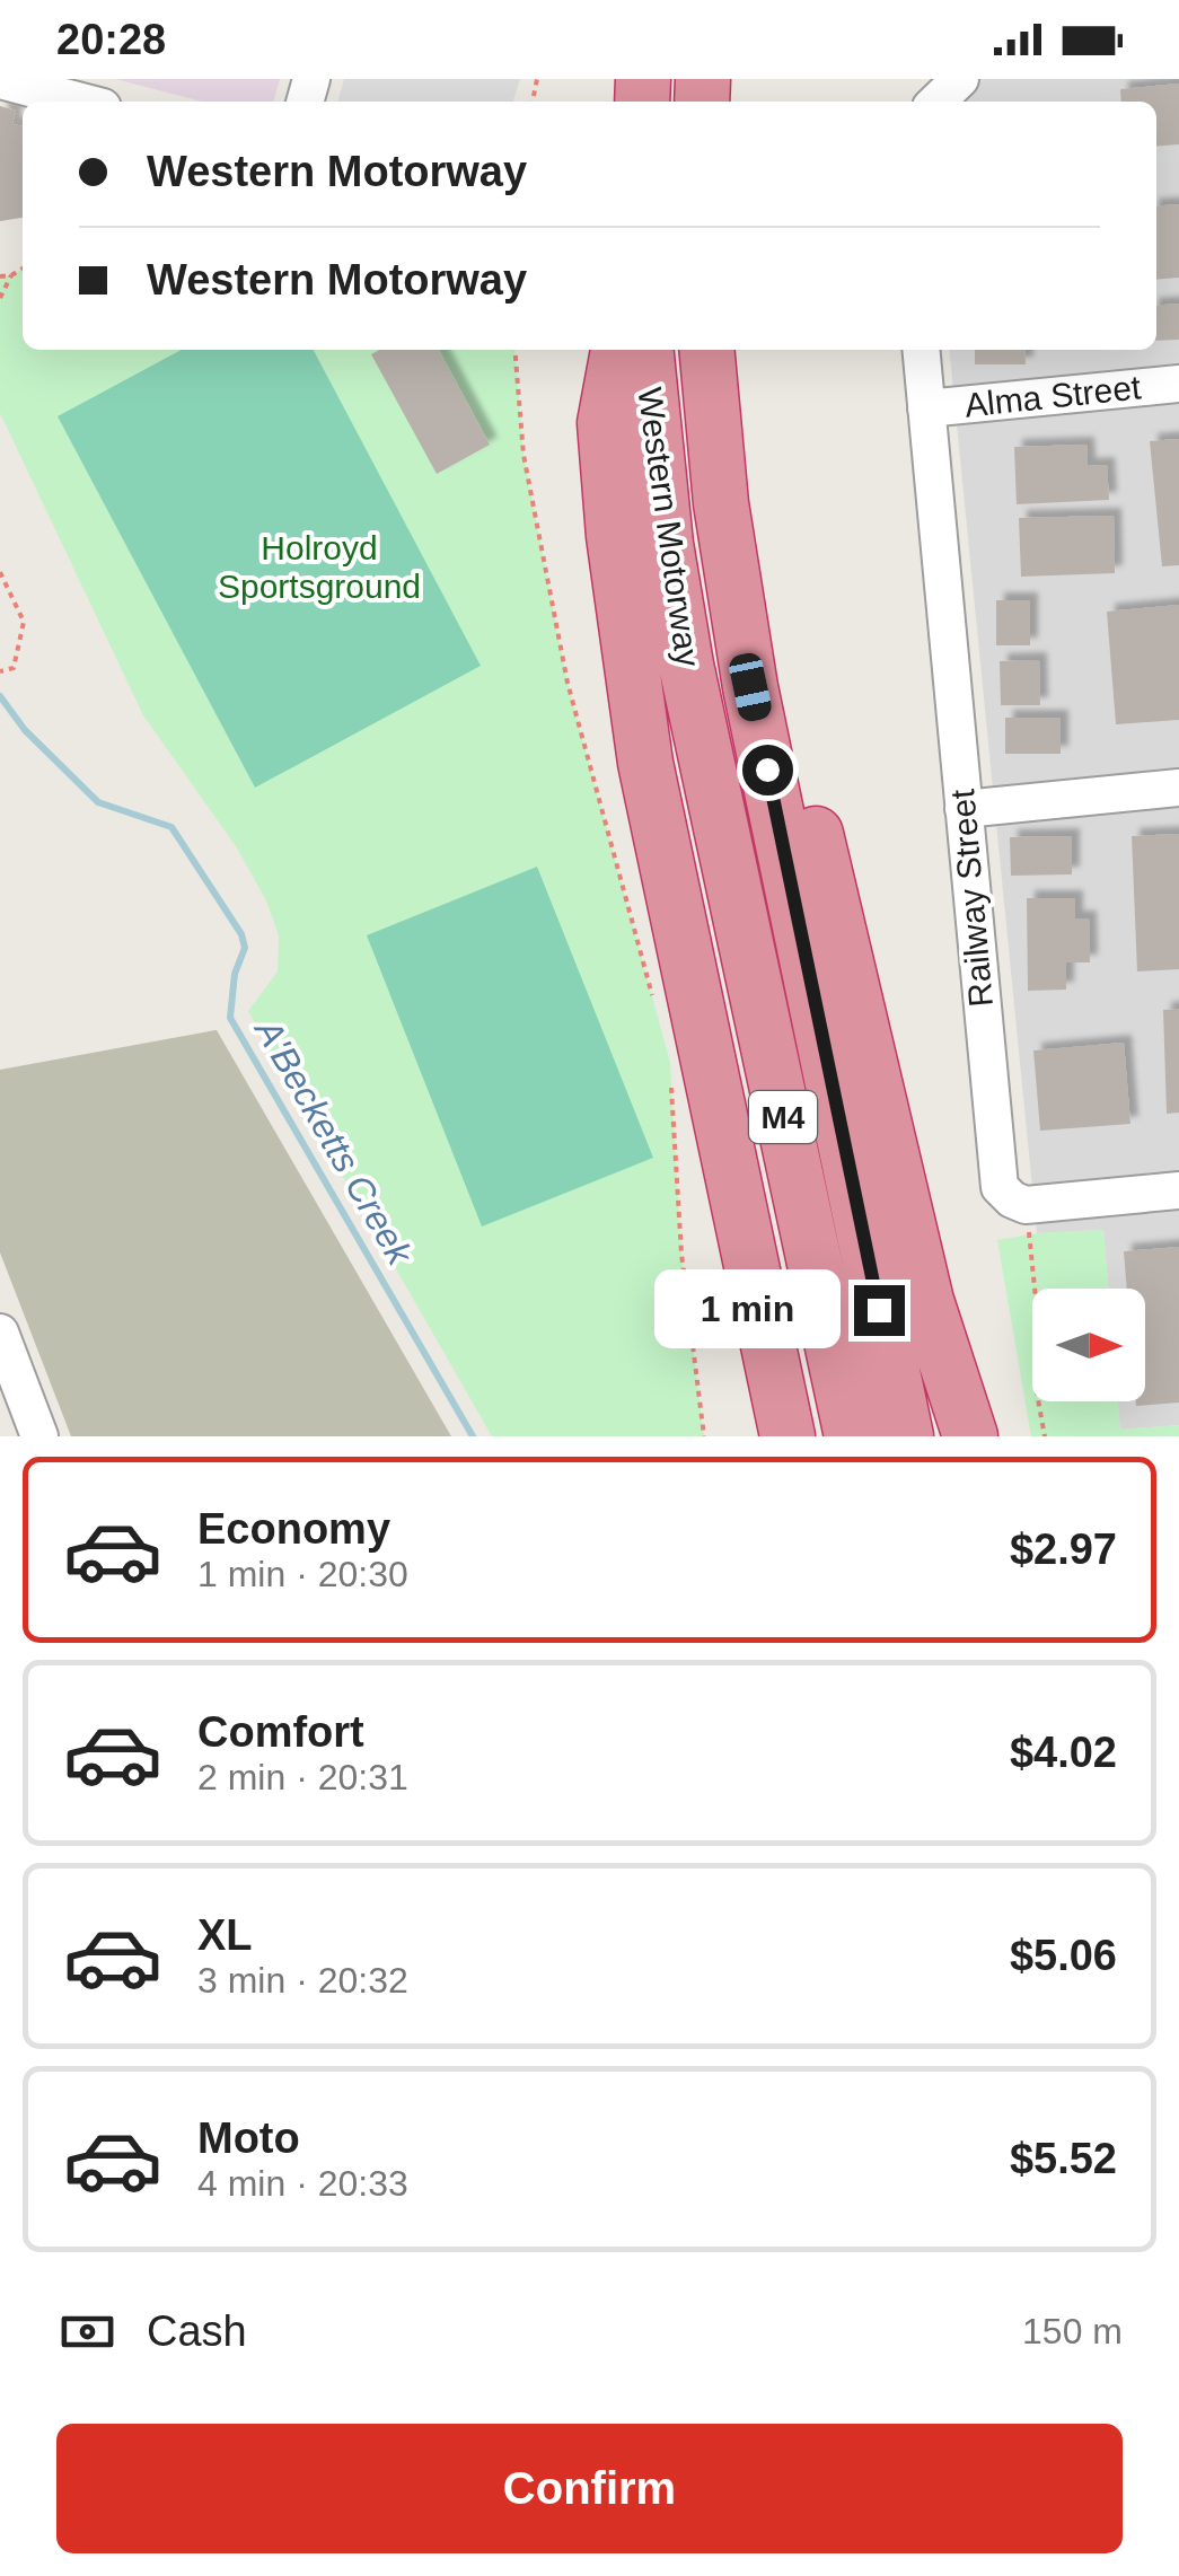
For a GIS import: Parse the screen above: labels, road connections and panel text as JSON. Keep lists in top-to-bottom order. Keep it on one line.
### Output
{"streets":{"highway":["Western Motorway","M4"],"street":["Alma Street","Railway Street"]},"crossings":[["Alma Street","Railway Street"]],"water":["A'Becketts Creek"],"parks":["Holroyd Sportsground"],"north":"right","page":{"status":"20:28","banner":["Western Motorway","Western Motorway"],"bubble":"1 min","list":[{"name":"Economy","note":"1 min · 20:30","value":"$2.97"},{"name":"Comfort","note":"2 min · 20:31","value":"$4.02"},{"name":"XL","note":"3 min · 20:32","value":"$5.06"},{"name":"Moto","note":"4 min · 20:33","value":"$5.52"}],"pay":["Cash","150 m"],"buttons":"Confirm"}}
